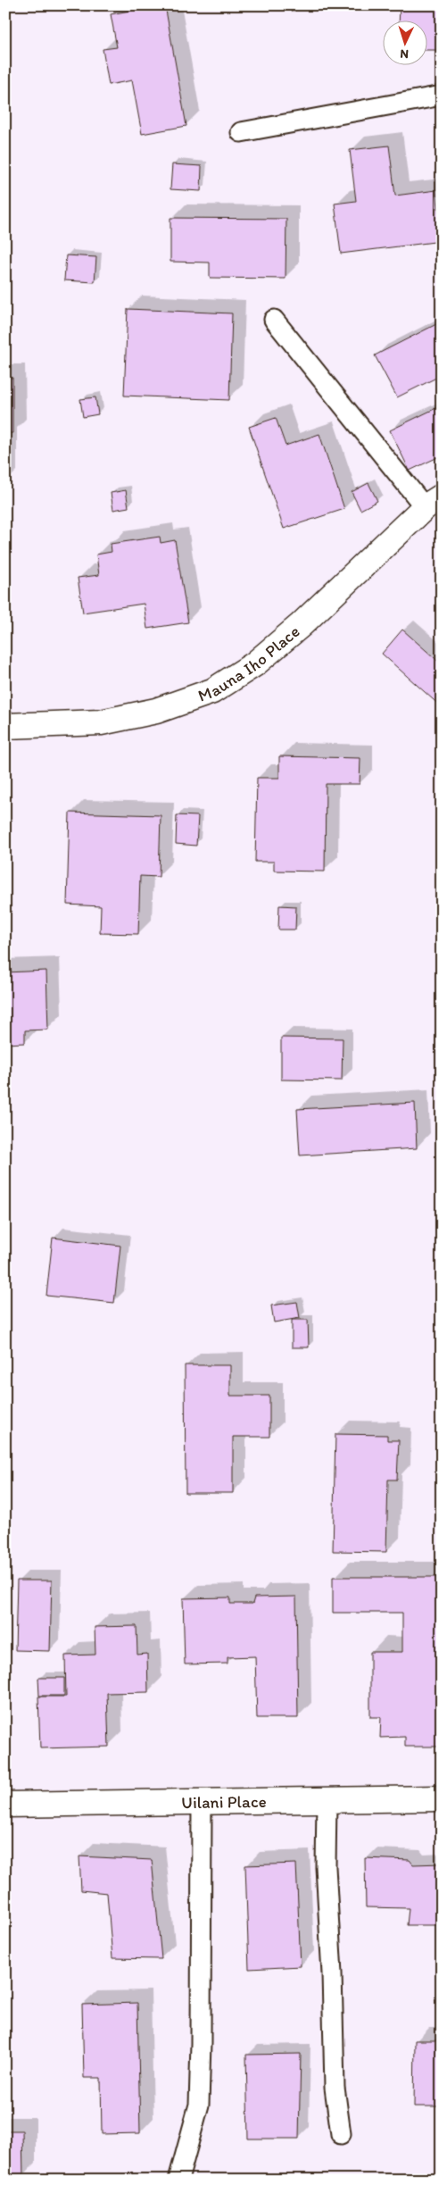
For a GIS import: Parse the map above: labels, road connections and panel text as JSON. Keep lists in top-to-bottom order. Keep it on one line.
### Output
{"streets":{"street":["Mauna Iho Place","Uilani Place"]},"north":"bottom"}
